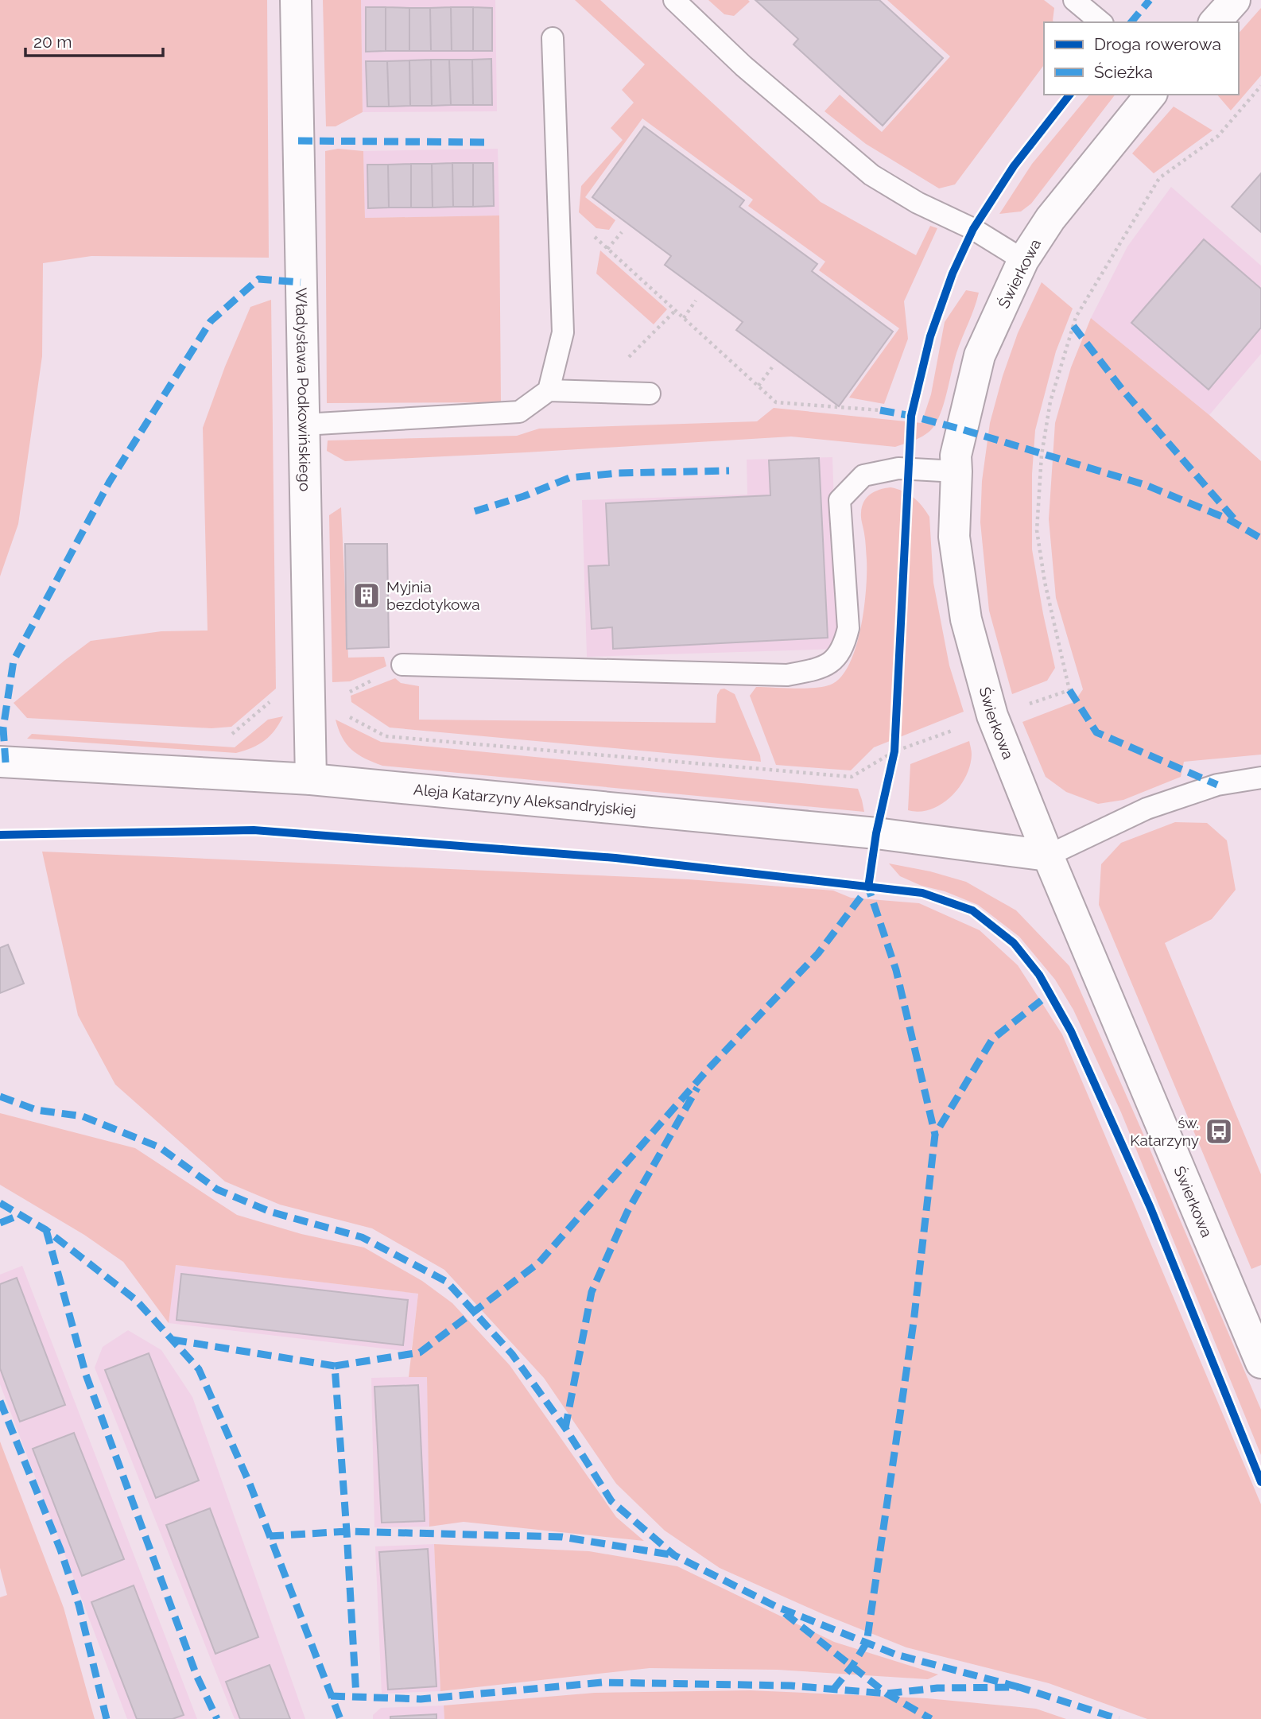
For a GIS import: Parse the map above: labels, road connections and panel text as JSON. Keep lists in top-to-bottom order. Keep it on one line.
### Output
{"streets":{"street":["Świerkowa","Władysława Podkowińskiego","Aleja Katarzyny Aleksandryjskiej"]},"crossings":[["Świerkowa","Aleja Katarzyny Aleksandryjskiej"],["Władysława Podkowińskiego","Aleja Katarzyny Aleksandryjskiej"]],"places":{"building":["Myjnia bezdotykowa"],"bus stop":["św. Katarzyny"]},"legend":["Droga rowerowa","Ścieżka"],"scale_bar":"20 m"}
